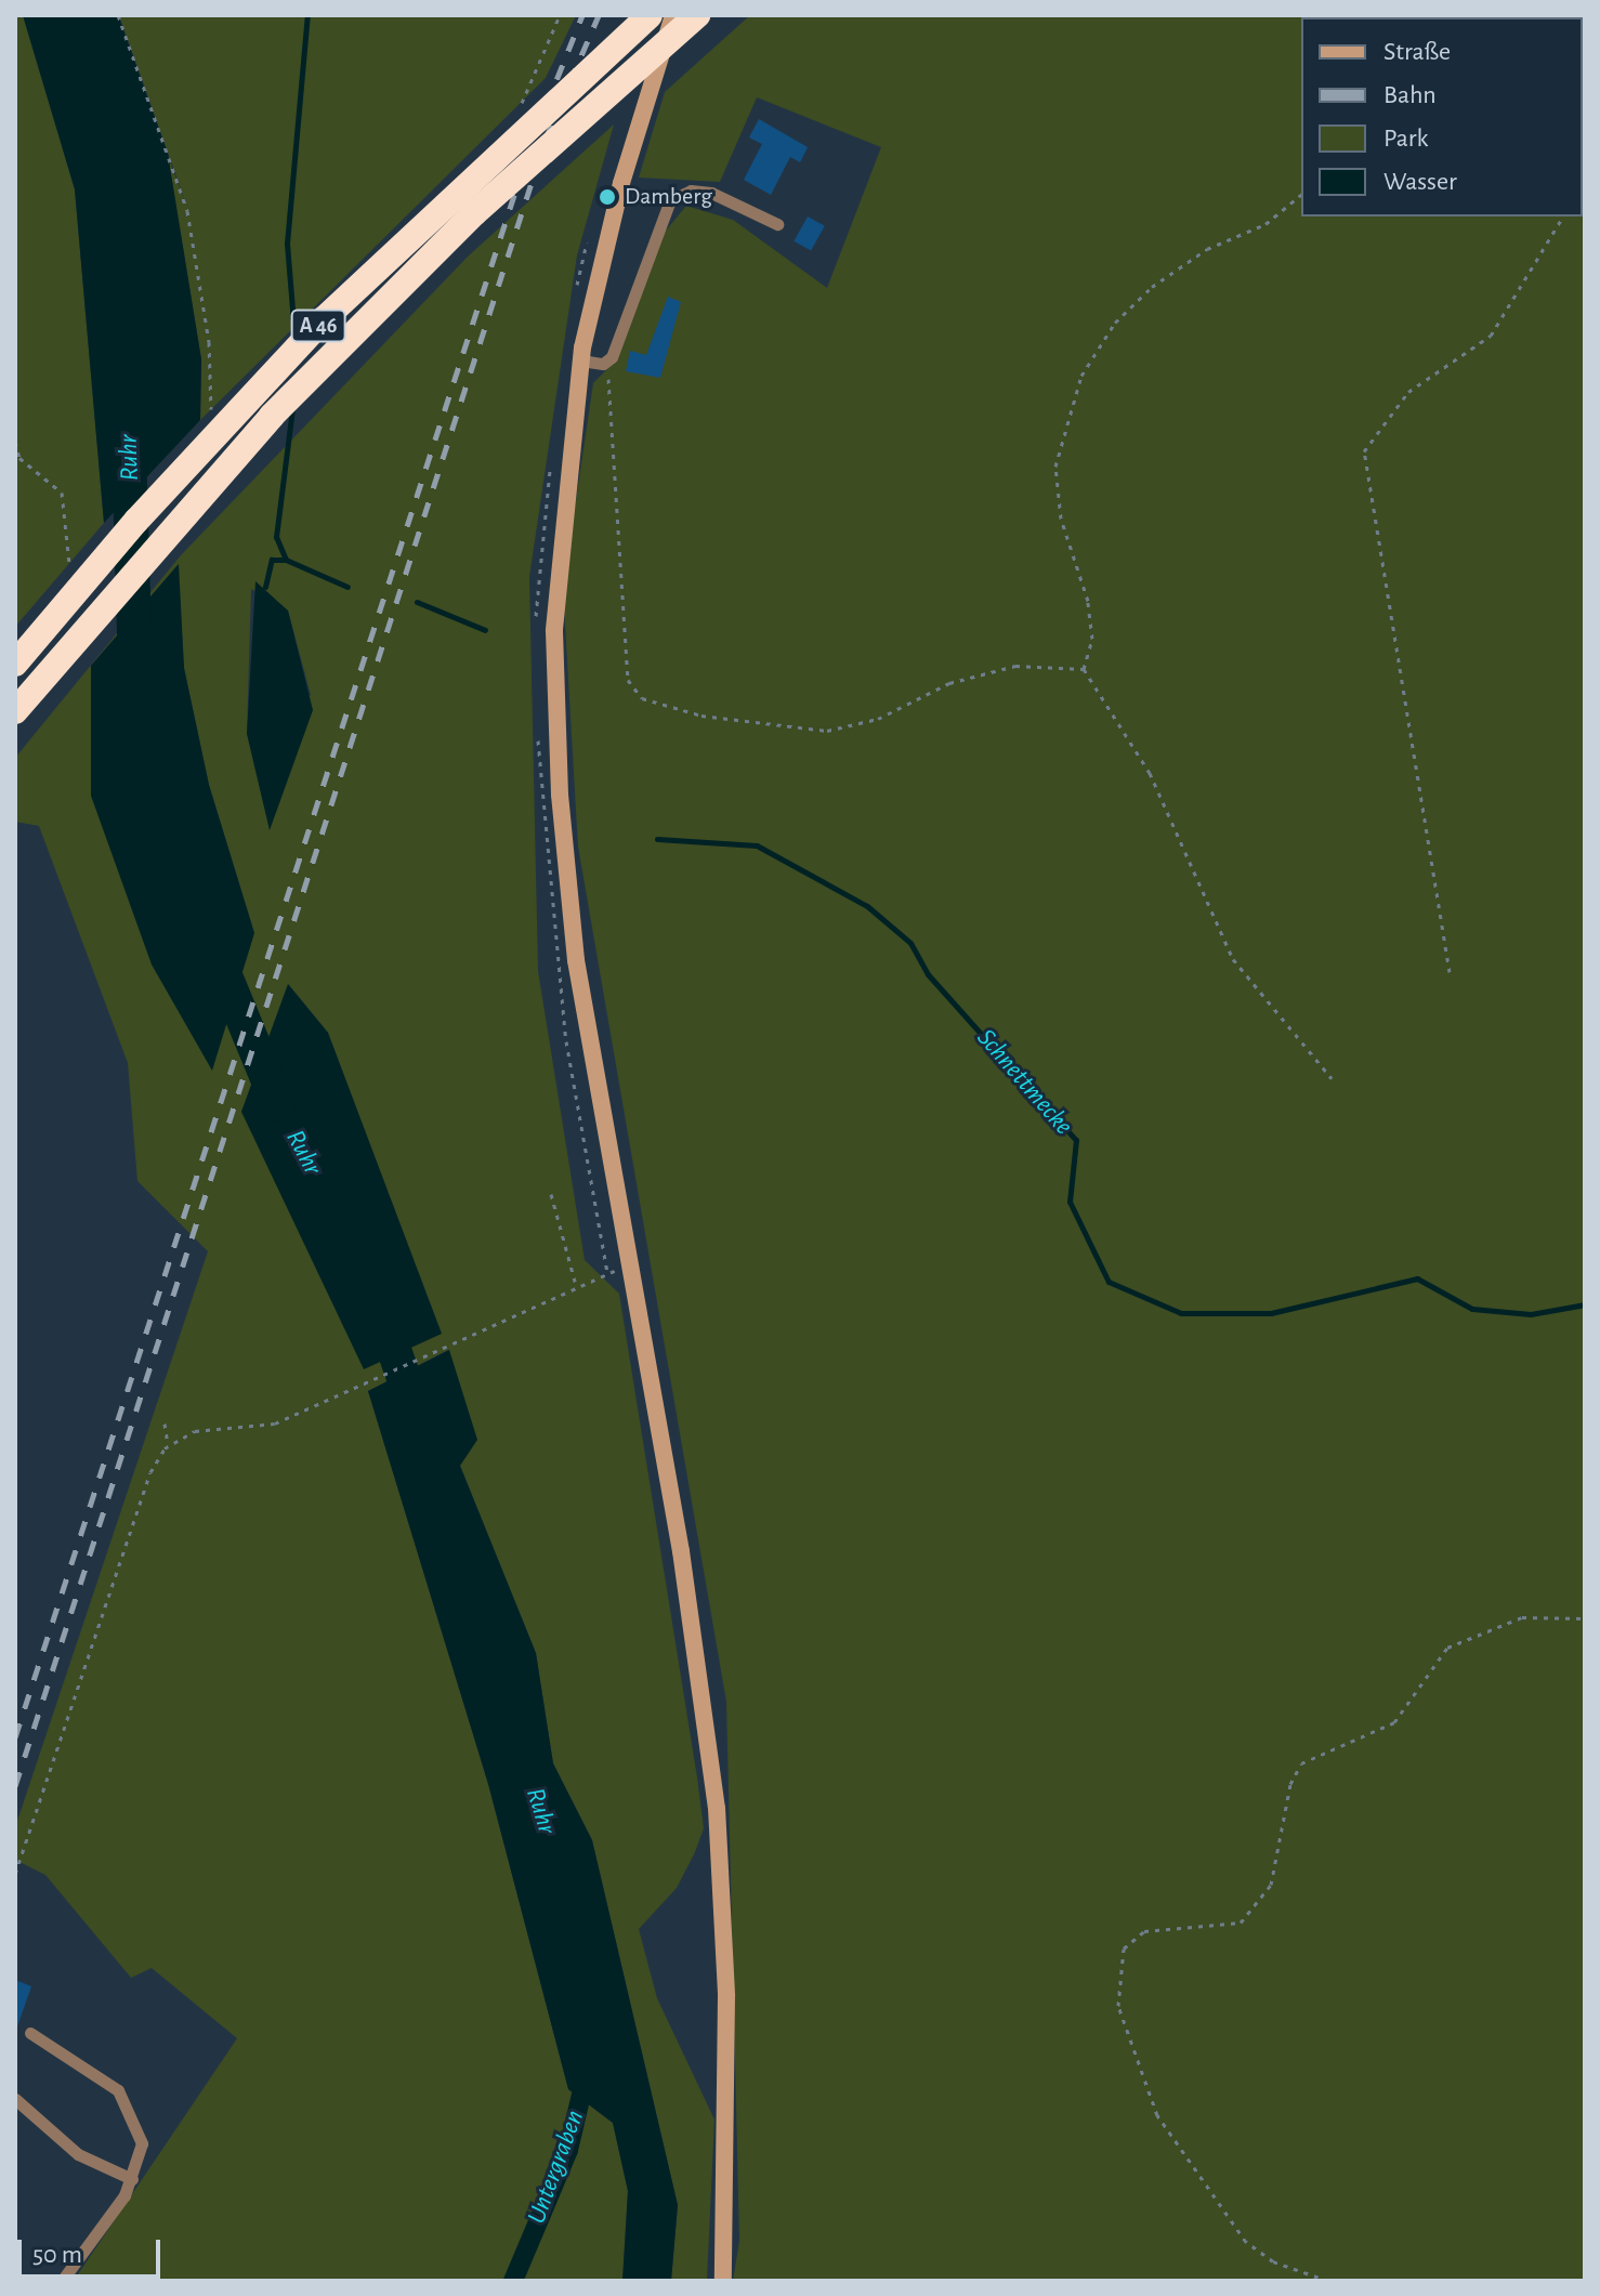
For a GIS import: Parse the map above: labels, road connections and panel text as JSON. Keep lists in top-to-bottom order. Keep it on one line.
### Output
{"streets":{"highway":["A 46"]},"water":["Ruhr","Schnettmecke","Untergraben"],"places":["Damberg"],"legend":["Straße","Bahn","Park","Wasser"],"scale_bar":"50 m"}
